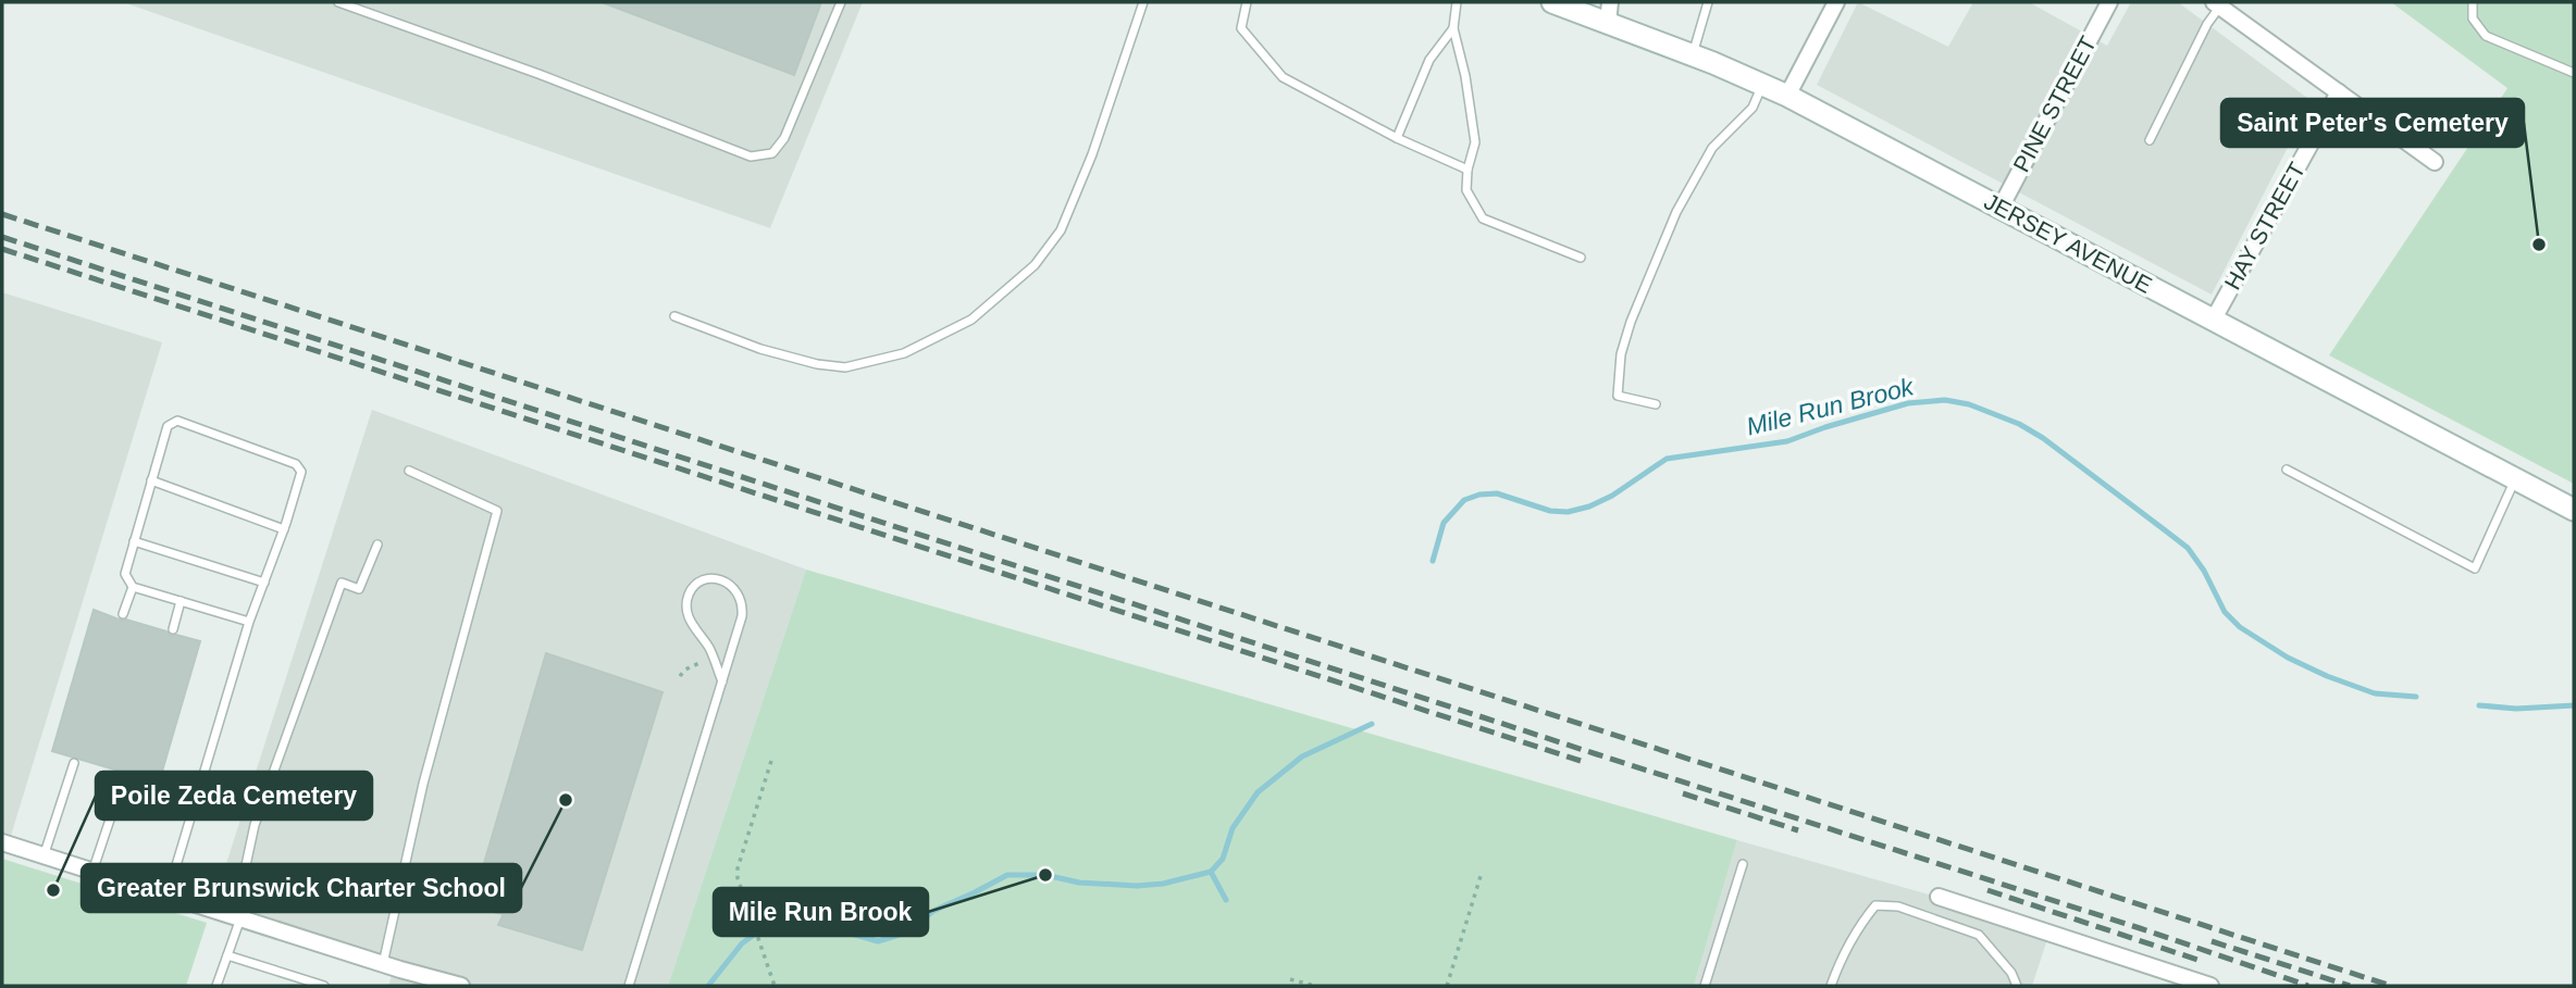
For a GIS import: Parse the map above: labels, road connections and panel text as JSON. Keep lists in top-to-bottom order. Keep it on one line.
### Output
{"streets":{"street":["PINE STREET","HAY STREET","JERSEY AVENUE"]},"crossings":[["PINE STREET","JERSEY AVENUE"],["HAY STREET","JERSEY AVENUE"]],"water":["Mile Run Brook"],"places":["Saint Peter's Cemetery","Greater Brunswick Charter School","Mile Run Brook","Poile Zeda Cemetery"]}
